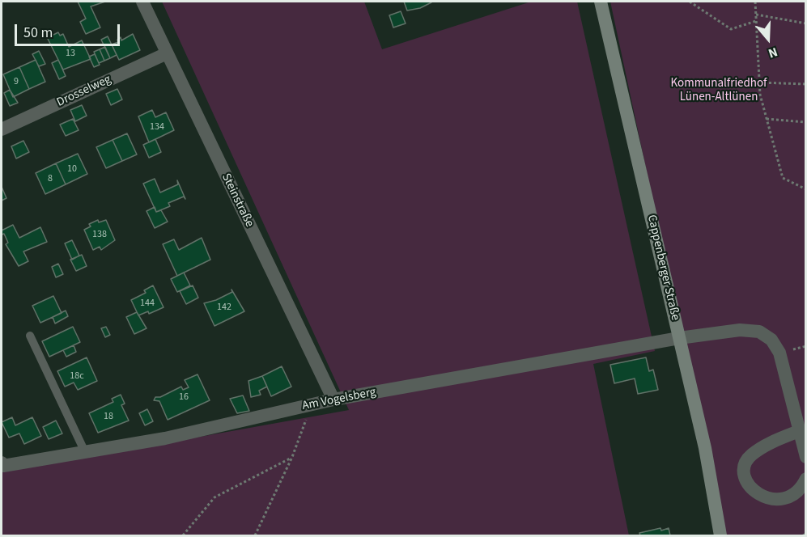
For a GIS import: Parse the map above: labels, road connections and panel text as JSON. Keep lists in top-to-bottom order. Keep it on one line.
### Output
{"streets":{"main road":["Cappenberger Straße"],"street":["Drosselweg","Steinstraße","Am Vogelsberg"]},"crossings":[["Drosselweg","Steinstraße"],["Steinstraße","Am Vogelsberg"],["Cappenberger Straße","Am Vogelsberg"]],"parks":["Kommunalfriedhof Lünen-Altlünen"],"house_numbers":["13","9","134","10","8","138","144","142","18c","16","18"],"scale_bar":"50 m","north":"bottom"}
